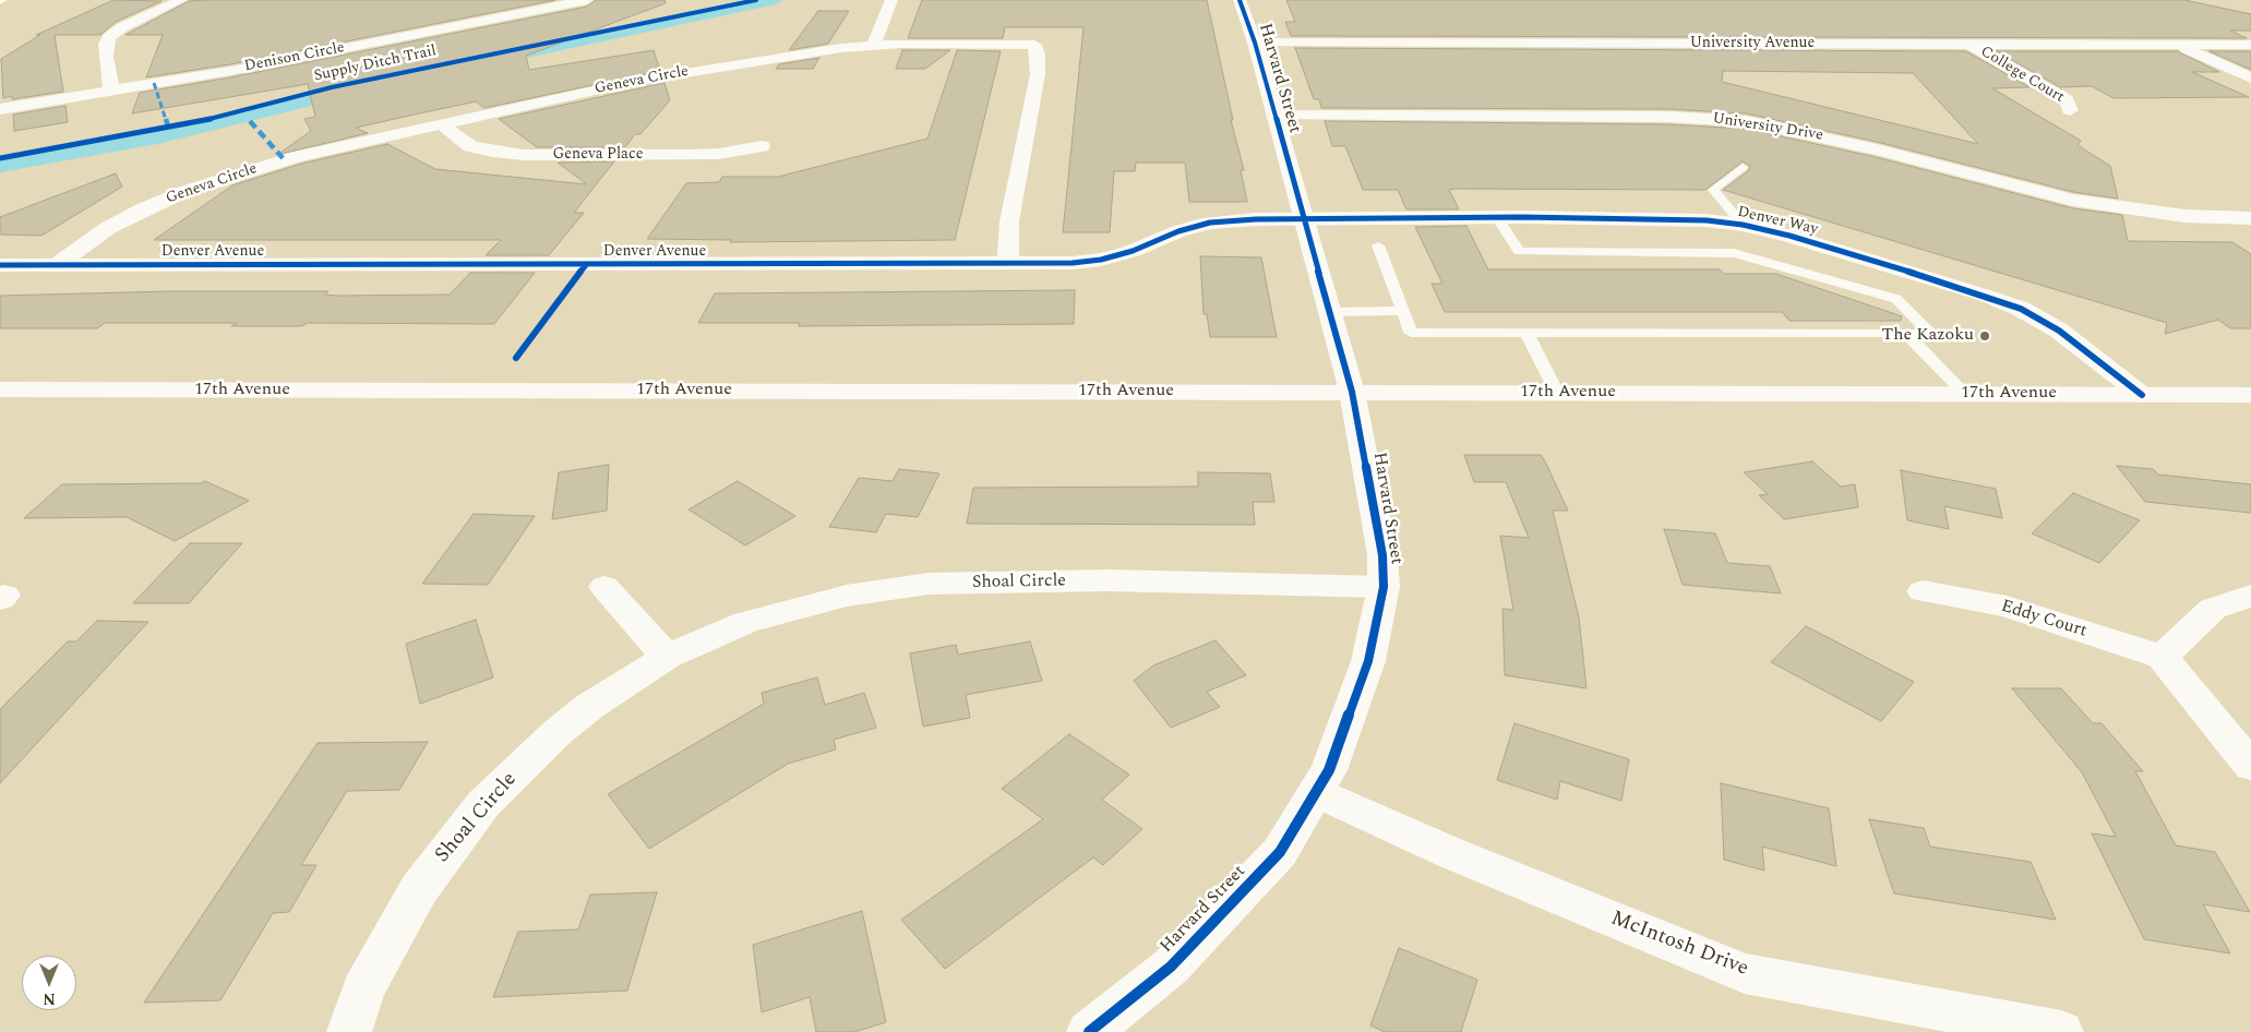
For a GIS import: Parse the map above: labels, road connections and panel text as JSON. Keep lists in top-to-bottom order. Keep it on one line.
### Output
{"streets":{"street":["University Avenue","Denison Circle","College Court","Harvard Street","Geneva Circle","University Drive","Geneva Place","Denver Way","Denver Avenue","17th Avenue","Shoal Circle","Eddy Court","McIntosh Drive"],"cycle path":["Supply Ditch Trail"]},"crossings":[["University Avenue","College Court"],["University Avenue","Harvard Street"],["Harvard Street","University Drive"],["Harvard Street","Denver Way"],["Harvard Street","Denver Avenue"],["Harvard Street","17th Avenue"],["Harvard Street","Shoal Circle"],["Harvard Street","McIntosh Drive"],["Geneva Circle","Geneva Place"],["Geneva Circle","Denver Avenue"],["Denver Way","Denver Avenue"],["Denver Way","17th Avenue"]],"places":["The Kazoku"],"north":"bottom"}
